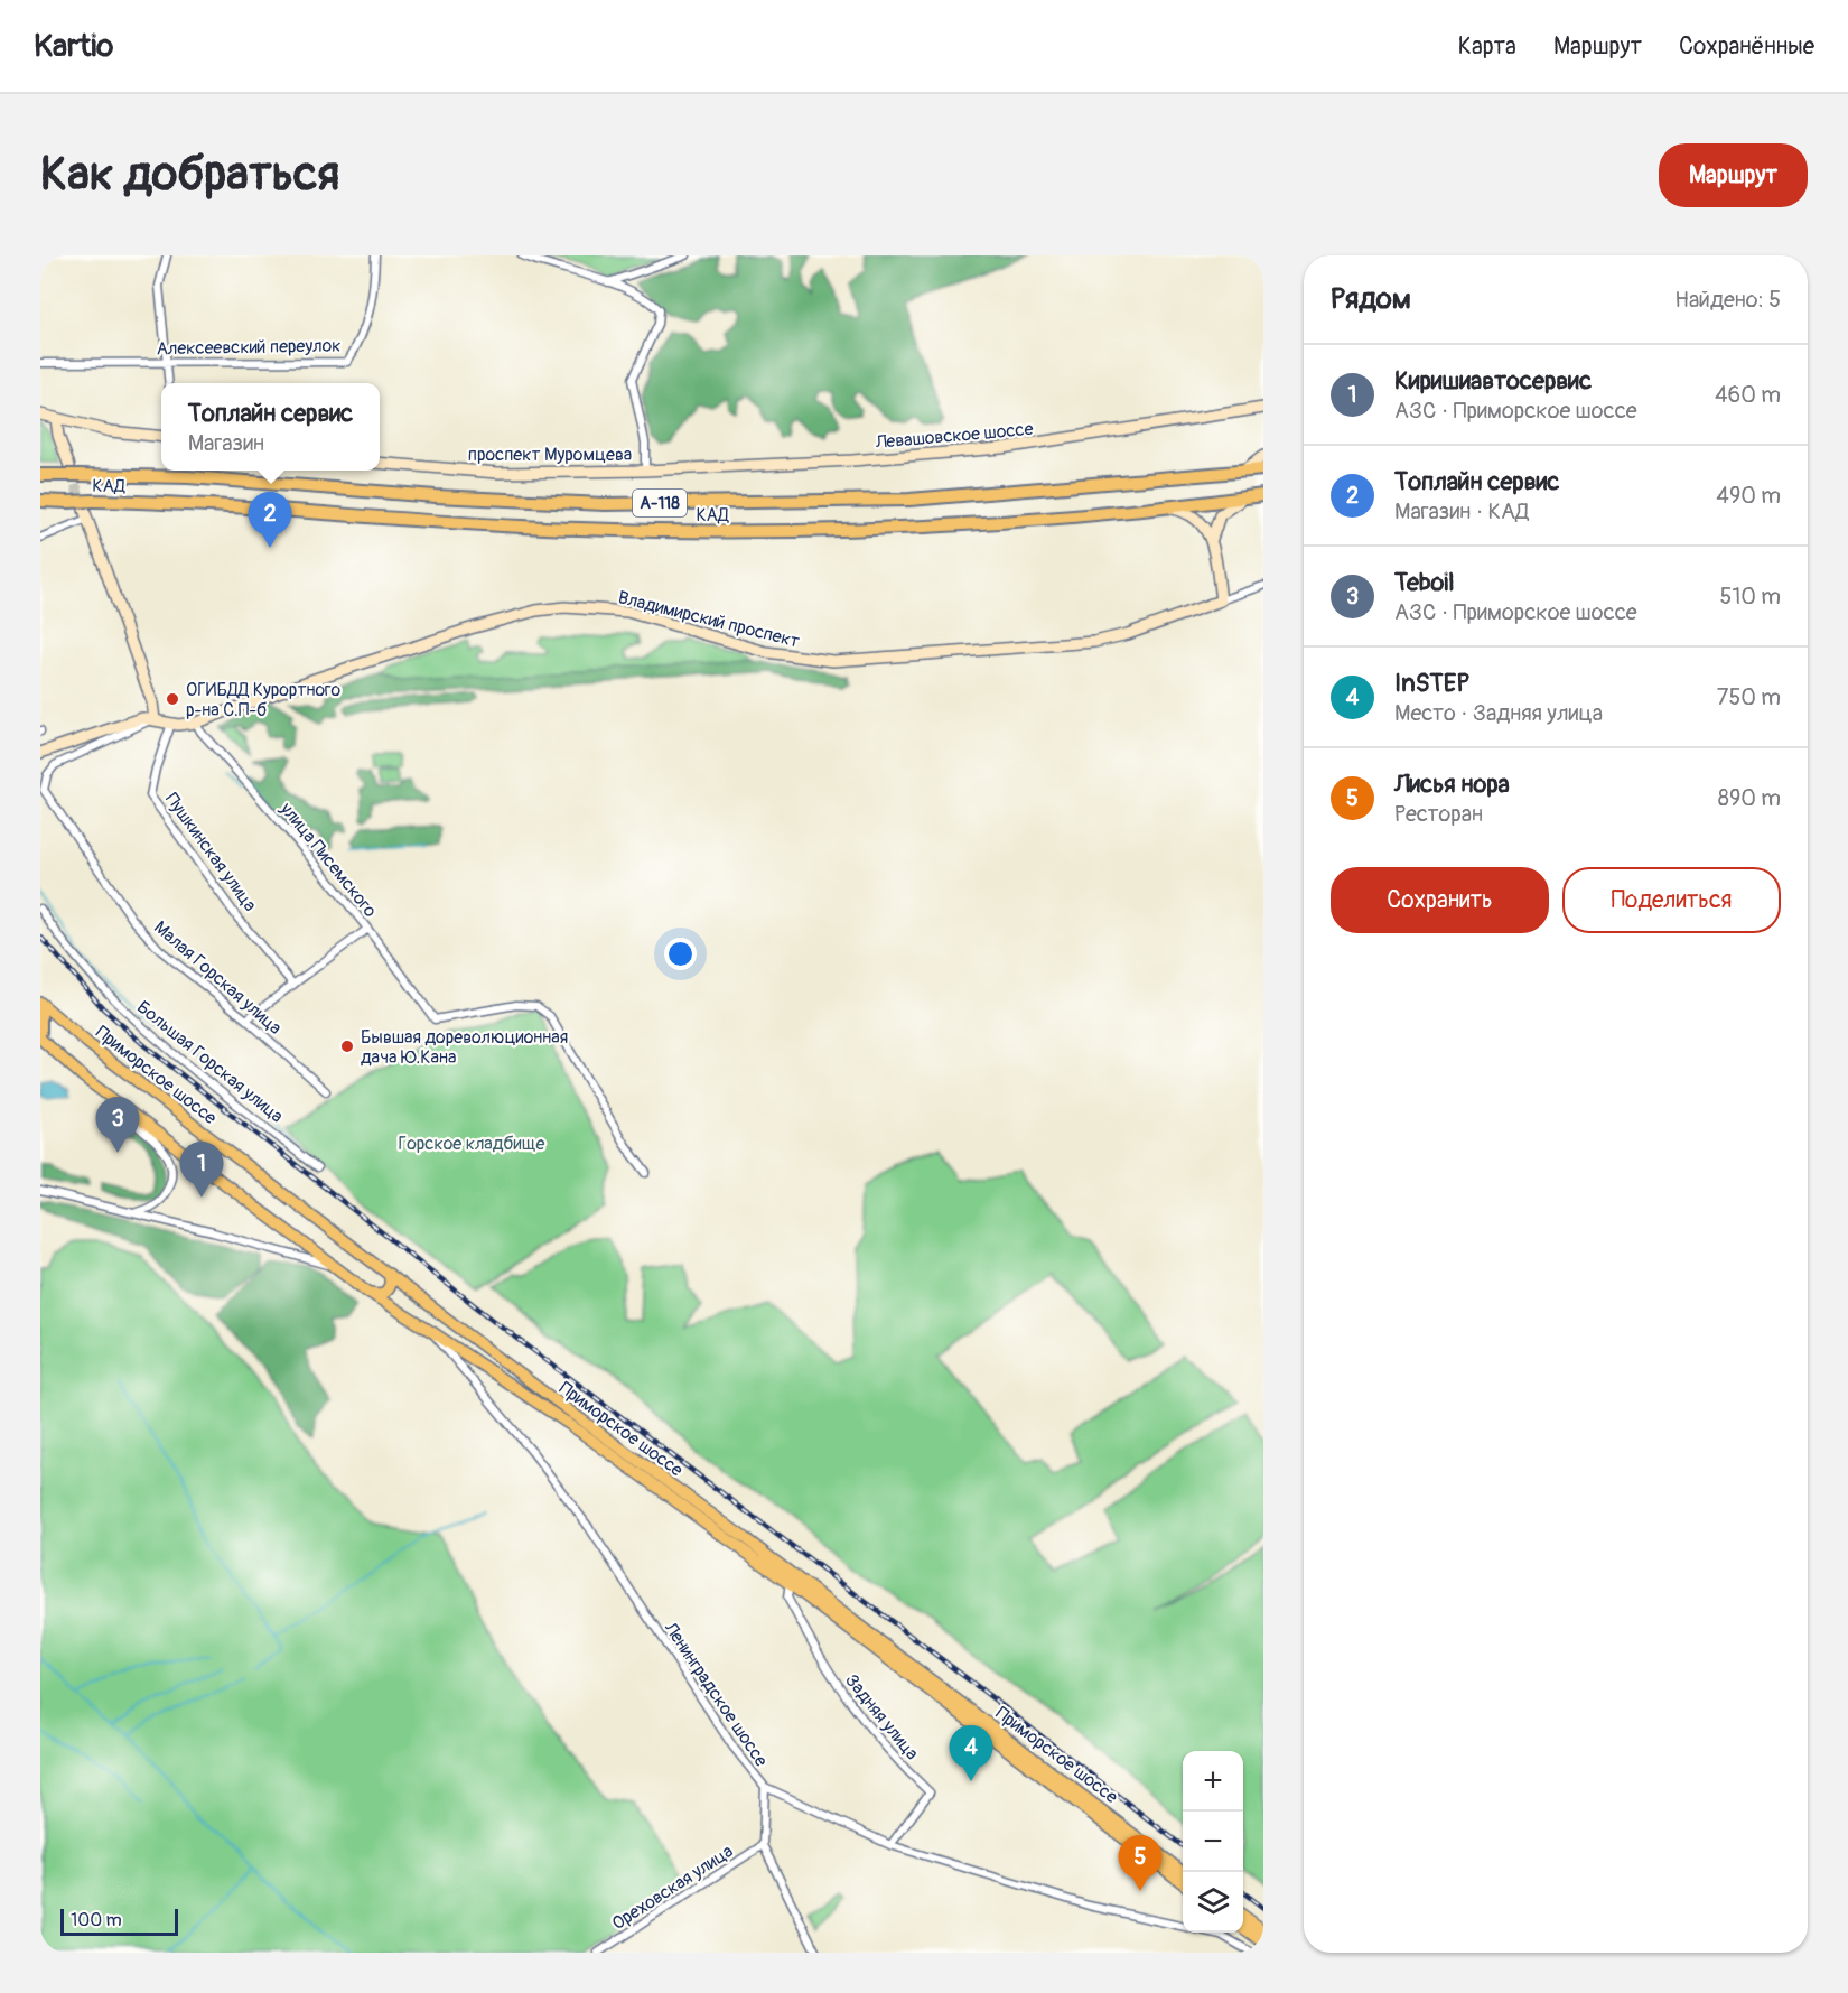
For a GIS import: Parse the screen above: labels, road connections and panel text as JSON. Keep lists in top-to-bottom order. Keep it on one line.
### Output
{"streets":{"highway":["КАД","А-118"],"main road":["Левашовское шоссе","проспект Муромцева","Владимирский проспект","Приморское шоссе"],"street":["Алексеевский переулок","Пушкинская улица","улица Писемского","Малая Горская улица","Большая Горская улица","Ленинградское шоссе","Задняя улица","Ореховская улица"]},"crossings":[["Левашовское шоссе","проспект Муромцева"],["Владимирский проспект","Пушкинская улица"],["Владимирский проспект","улица Писемского"],["Владимирский проспект","Малая Горская улица"],["Приморское шоссе","Ленинградское шоссе"],["Приморское шоссе","Задняя улица"],["Ленинградское шоссе","Задняя улица"]],"parks":["Горское кладбище"],"places":["ОГИБДД Курортного р-на С.П-б","Бывшая дореволюционная дача Ю.Кана"],"scale_bar":"100 m","page":{"header":"Kartio","nav":["Карта","Маршрут","Сохранённые"],"buttons":["Маршрут",["Сохранить","Поделиться"]],"title":"Как добраться","heading":["Рядом","Найдено: 5"],"list":[{"mark":"1","name":"Киришиавтосервис","note":"АЗС · Приморское шоссе","value":"460 m"},{"mark":"2","name":"Топлайн сервис","note":"Магазин · КАД","value":"490 m"},{"mark":"3","name":"Teboil","note":"АЗС · Приморское шоссе","value":"510 m"},{"mark":"4","name":"InSTEP","note":"Место · Задняя улица","value":"750 m"},{"mark":"5","name":"Лисья нора","note":"Ресторан","value":"890 m"}],"popup":["Топлайн сервис","Магазин"],"pins":["2","3","1","4","5"],"map_buttons":["+","−"],"scale":"100 m"}}
